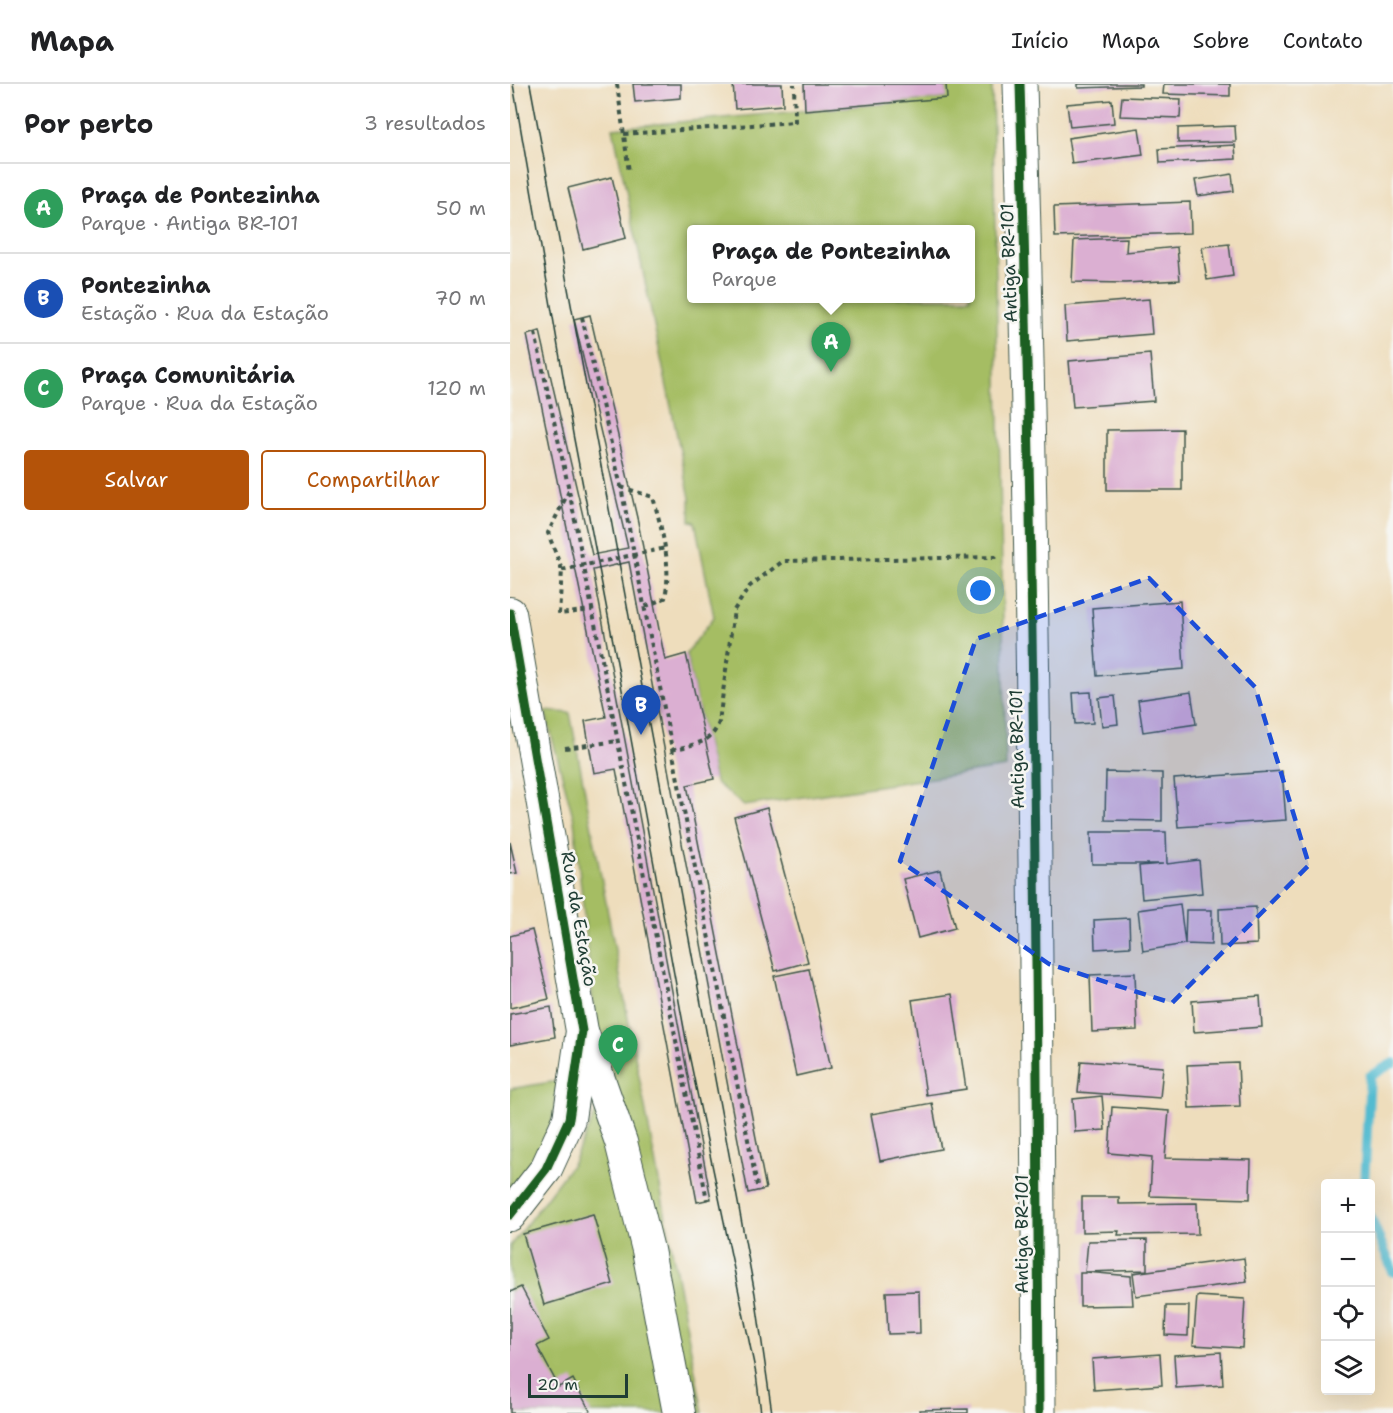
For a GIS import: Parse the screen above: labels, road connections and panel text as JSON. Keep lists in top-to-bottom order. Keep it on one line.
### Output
{"streets":{"main road":["Antiga BR-101"],"street":["Rua da Estação"]},"scale_bar":"20 m","page":{"header":"Mapa","nav":["Início","Mapa","Sobre","Contato"],"heading":["Por perto","3 resultados"],"list":[{"mark":"A","name":"Praça de Pontezinha","note":"Parque · Antiga BR-101","value":"50 m"},{"mark":"B","name":"Pontezinha","note":"Estação · Rua da Estação","value":"70 m"},{"mark":"C","name":"Praça Comunitária","note":"Parque · Rua da Estação","value":"120 m"}],"popup":["Praça de Pontezinha","Parque"],"pins":["A","B","C"],"buttons":["Salvar","Compartilhar"],"map_buttons":["+","−"],"scale":"20 m"}}
